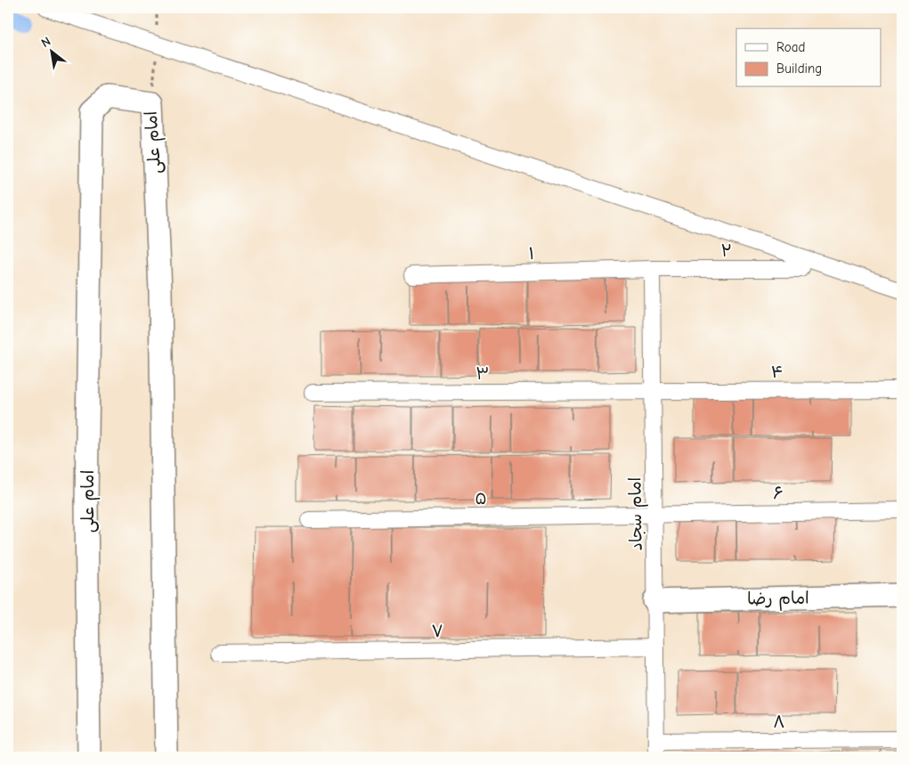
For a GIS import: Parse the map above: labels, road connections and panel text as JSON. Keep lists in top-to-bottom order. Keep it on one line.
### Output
{"streets":{"street":["امام علی","۲","۱","۴","۳","۶","۵","امام سجاد","امام رضا","۷","۸"]},"crossings":[["۲","۱"],["۲","امام سجاد"],["۱","امام سجاد"],["۴","۳"],["۴","امام سجاد"],["۳","امام سجاد"],["۶","۵"],["۶","امام سجاد"],["۵","امام سجاد"],["امام سجاد","امام رضا"],["امام سجاد","۷"],["امام سجاد","۸"]],"legend":["Road","Building"],"north":"top left"}
